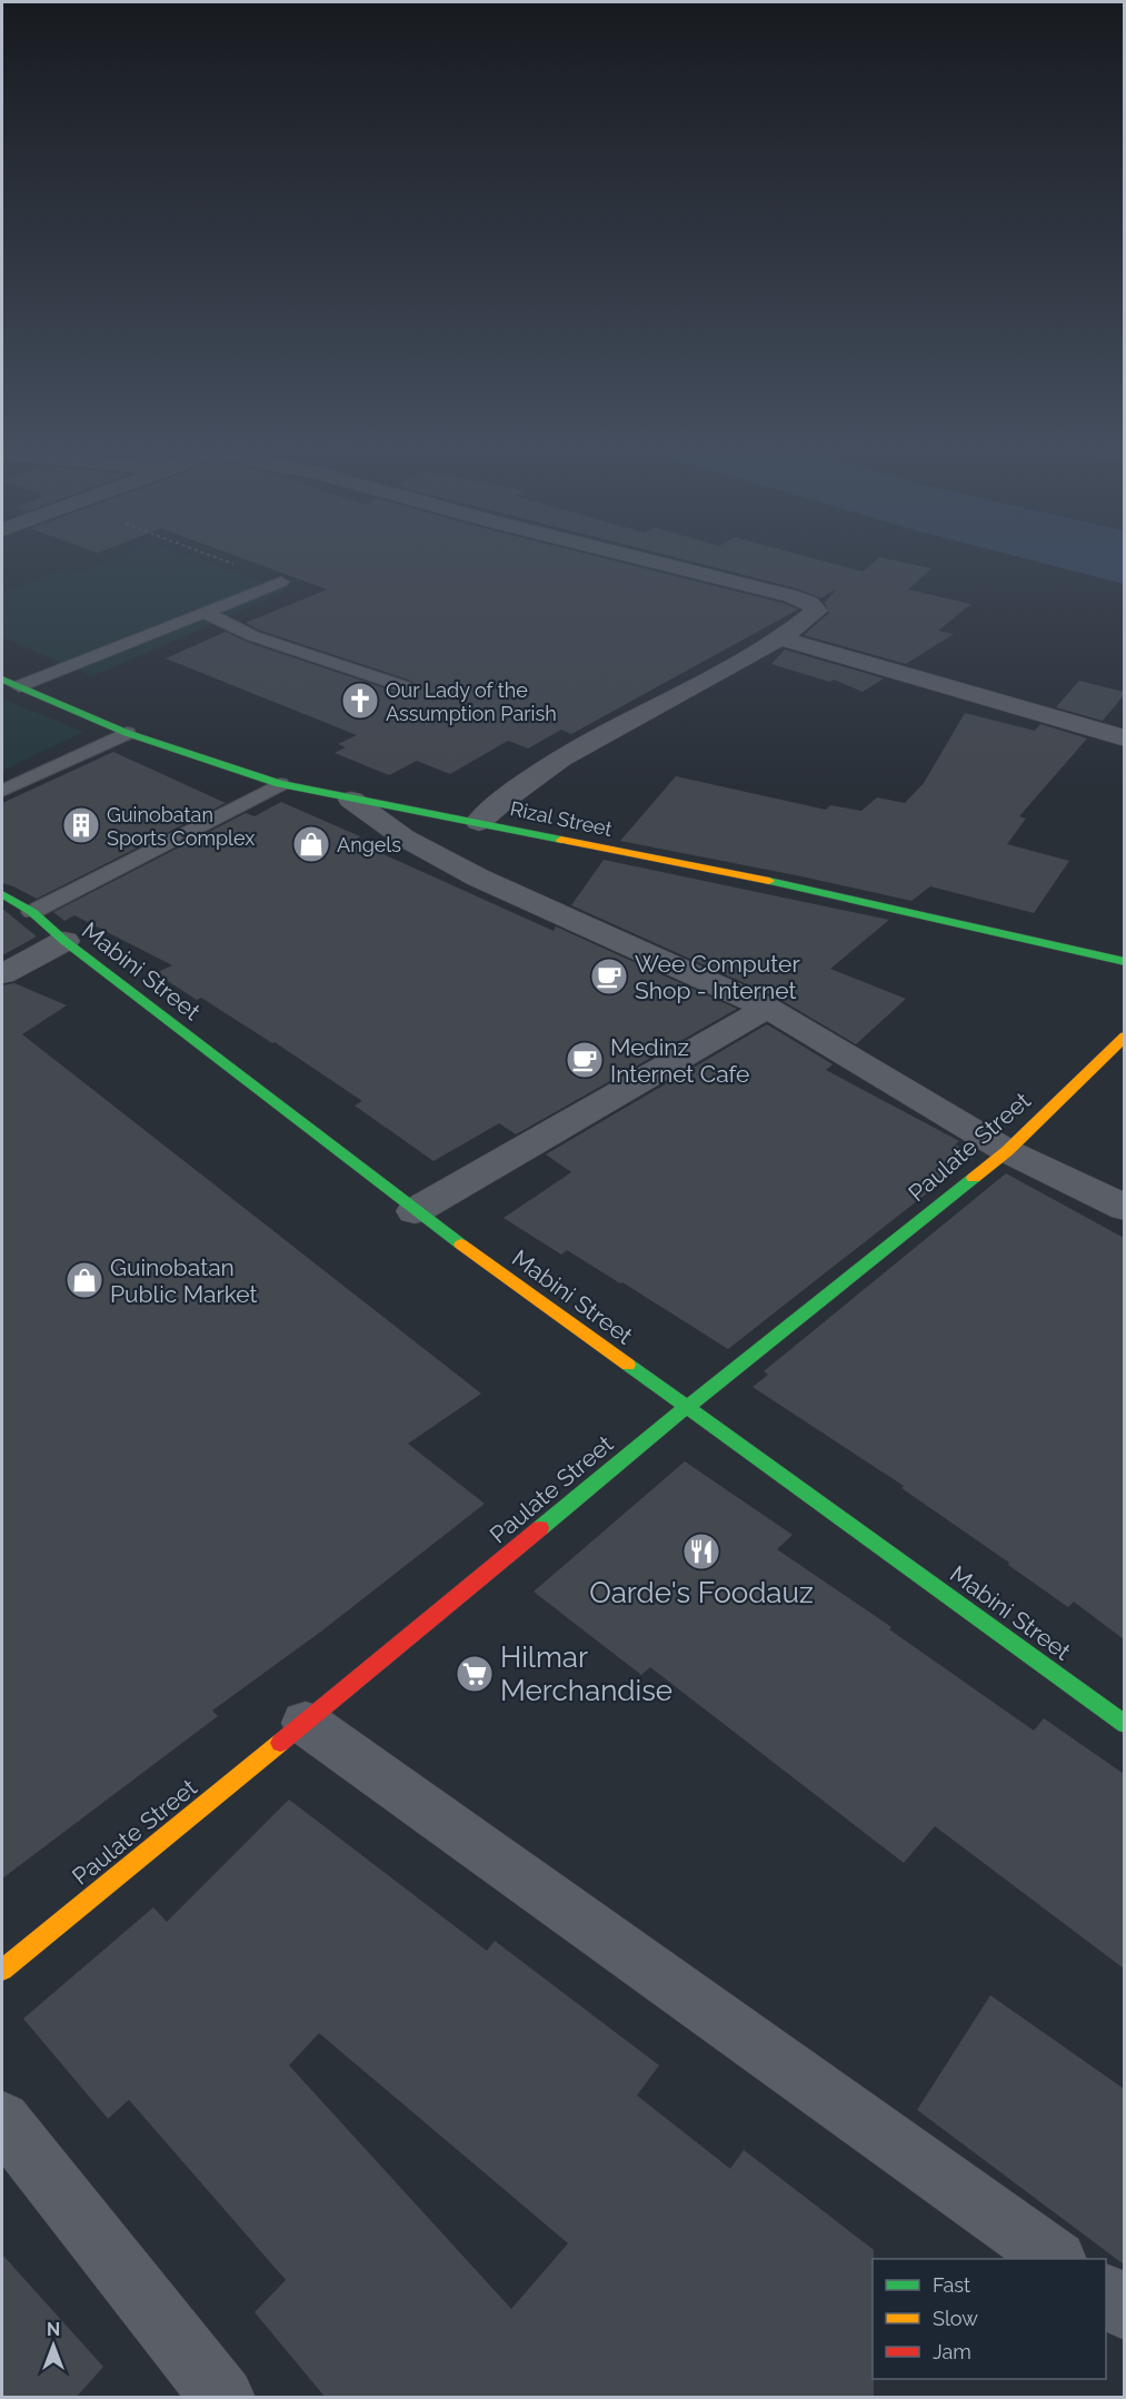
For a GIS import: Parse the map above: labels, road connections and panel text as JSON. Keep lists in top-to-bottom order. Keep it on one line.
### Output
{"streets":{"street":["Rizal Street","Mabini Street","Paulate Street"]},"crossings":[["Mabini Street","Paulate Street"]],"places":{"church":["Our Lady of the Assumption Parish"],"building":["Guinobatan Sports Complex"],"shop":["Angels","Guinobatan Public Market"],"cafe":["Wee Computer Shop - Internet","Medinz Internet Cafe"],"restaurant":["Oarde's Foodauz"],"supermarket":["Hilmar Merchandise"]},"legend":["Fast","Slow","Jam"],"north":"top"}
